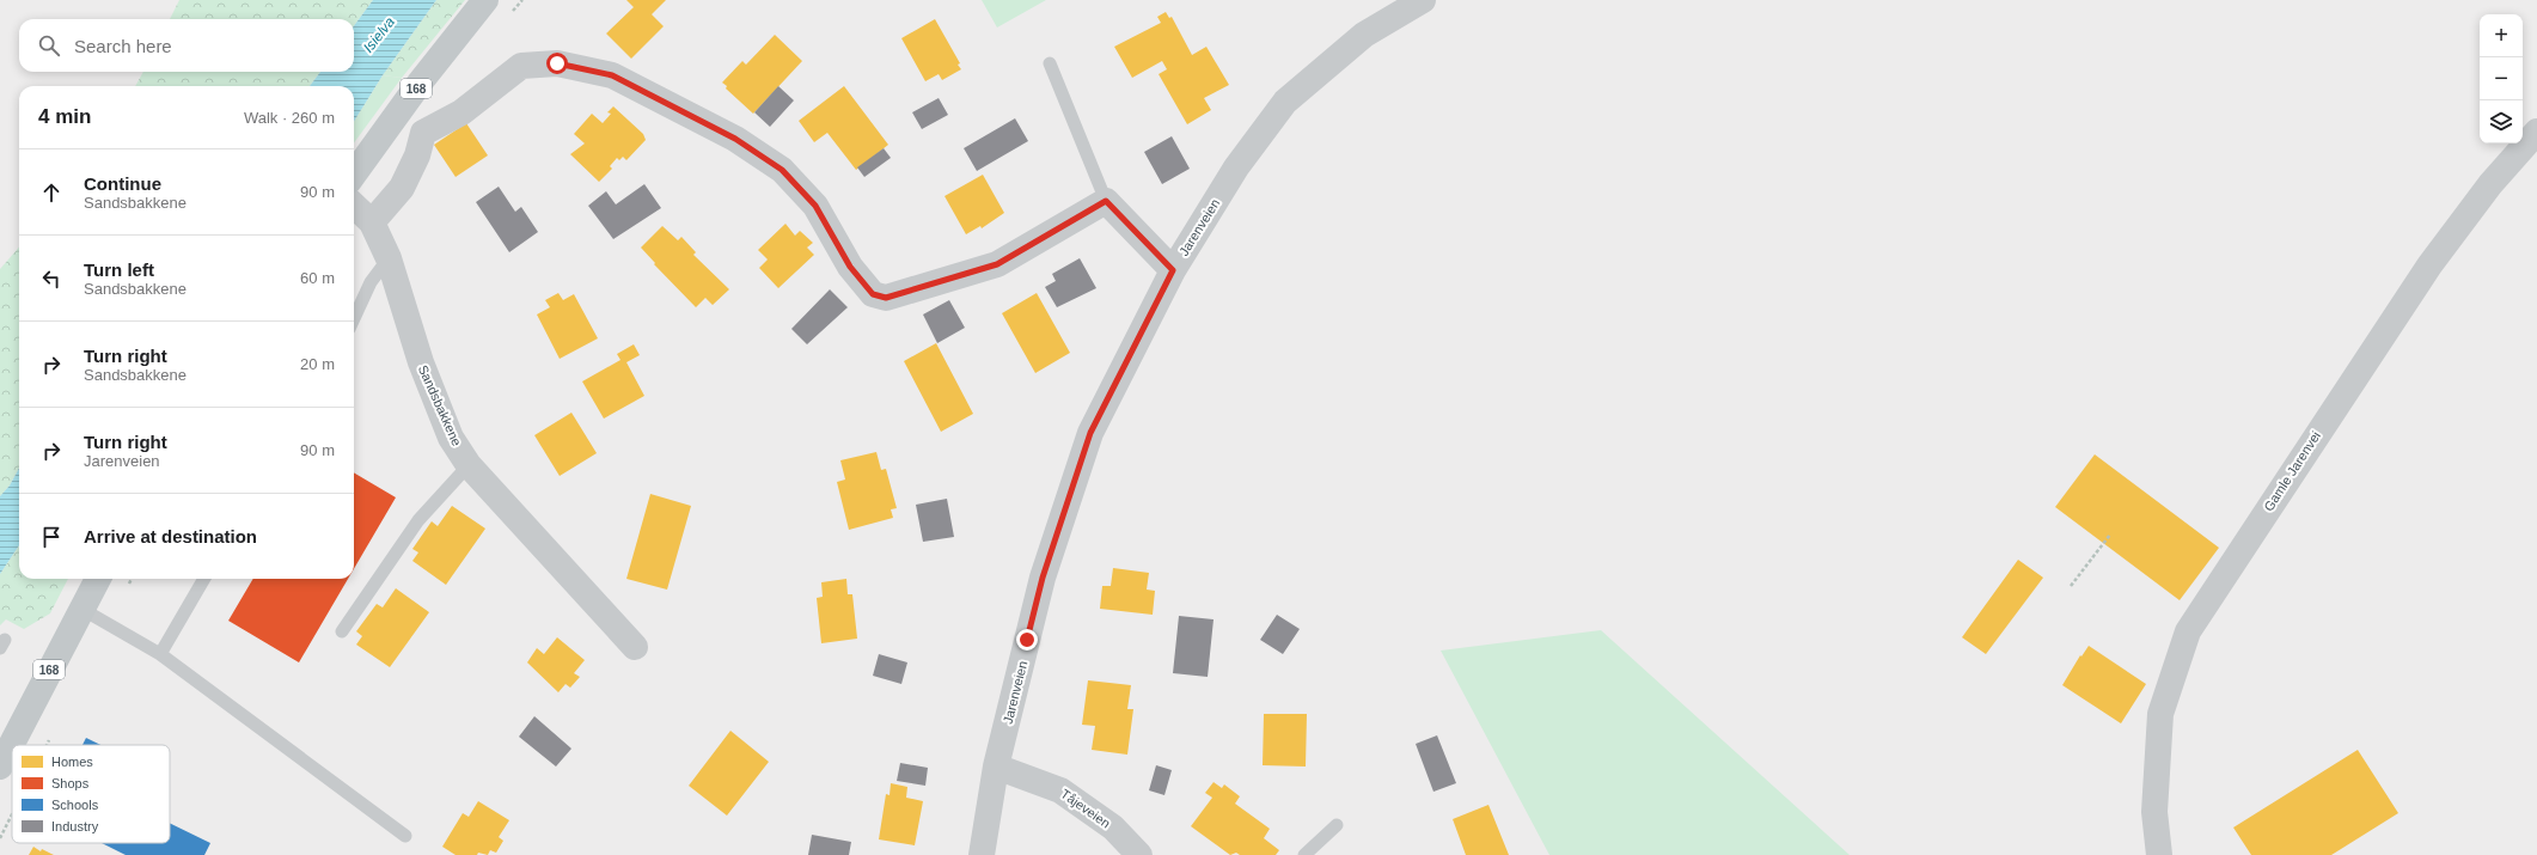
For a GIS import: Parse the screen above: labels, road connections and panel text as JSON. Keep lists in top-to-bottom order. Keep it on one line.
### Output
{"streets":{"main road":["168"],"street":["Jarenveien","Sandsbakkene","Gamle Jarenvei","Tåjeveien"]},"crossings":[["Jarenveien","Tåjeveien"]],"water":["Isielva"],"legend":["Homes","Shops","Schools","Industry"],"page":{"map_buttons":["+","−"],"search":"Search here","heading":["4 min","Walk · 260 m"],"list":[["Continue","Sandsbakkene","90 m"],["Turn left","Sandsbakkene","60 m"],["Turn right","Sandsbakkene","20 m"],["Turn right","Jarenveien","90 m"],"Arrive at destination"]}}
